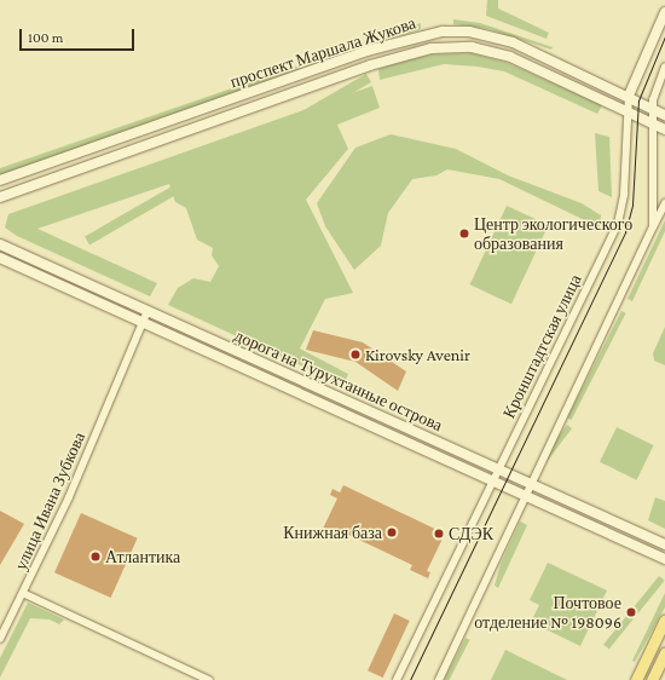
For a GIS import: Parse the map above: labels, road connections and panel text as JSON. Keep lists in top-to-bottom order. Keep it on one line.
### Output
{"streets":{"street":["проспект Маршала Жукова","Кронштадтская улица","дорога на Турухтанные острова","улица Ивана Зубкова"]},"crossings":[["проспект Маршала Жукова","Кронштадтская улица"],["Кронштадтская улица","дорога на Турухтанные острова"],["дорога на Турухтанные острова","улица Ивана Зубкова"]],"places":["Центр экологического образования","Kirovsky Avenir","Книжная база","СДЭК","Атлантика","Почтовое отделение № 198096"],"scale_bar":"100 m"}
